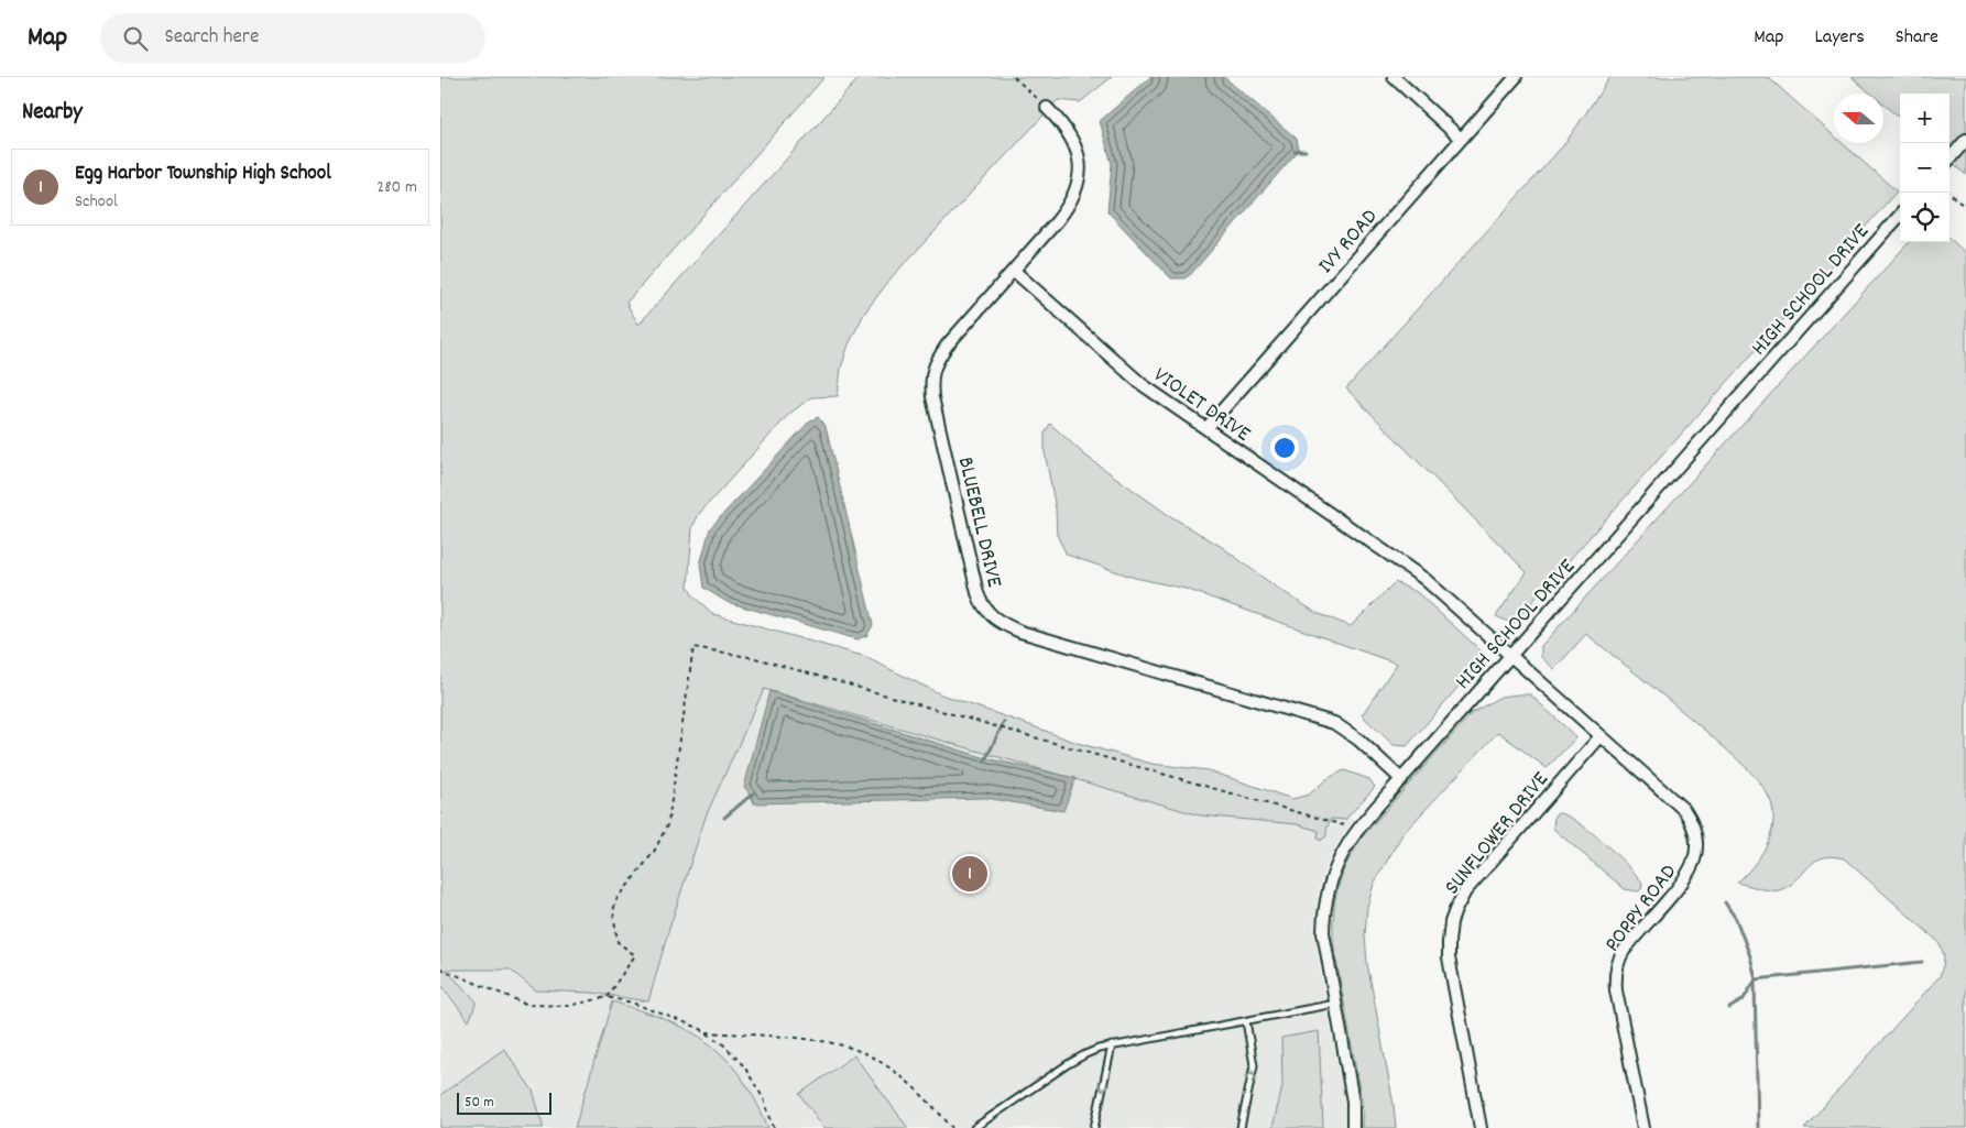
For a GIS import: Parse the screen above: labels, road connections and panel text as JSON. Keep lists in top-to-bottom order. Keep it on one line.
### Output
{"streets":{"street":["IVY ROAD","HIGH SCHOOL DRIVE","VIOLET DRIVE","BLUEBELL DRIVE","SUNFLOWER DRIVE","POPPY ROAD"]},"crossings":[["IVY ROAD","VIOLET DRIVE"],["HIGH SCHOOL DRIVE","VIOLET DRIVE"],["HIGH SCHOOL DRIVE","BLUEBELL DRIVE"],["HIGH SCHOOL DRIVE","POPPY ROAD"],["VIOLET DRIVE","BLUEBELL DRIVE"],["VIOLET DRIVE","POPPY ROAD"],["SUNFLOWER DRIVE","POPPY ROAD"]],"scale_bar":"50 m","north":"left","page":{"header":"Map","search":"Search here","nav":["Map","Layers","Share"],"heading":"Nearby","map_buttons":["+","−"],"list":[{"mark":"1","name":"Egg Harbor Township High School","note":"School","value":"280 m"}],"pins":"1","scale":"50 m"}}
